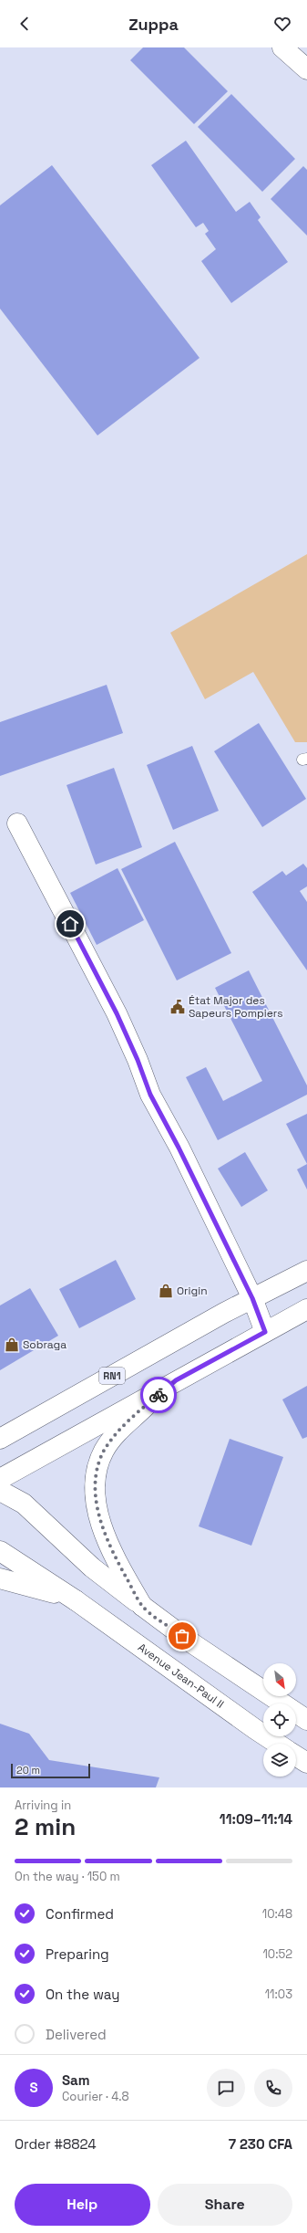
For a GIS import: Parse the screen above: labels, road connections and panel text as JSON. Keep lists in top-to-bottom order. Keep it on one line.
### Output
{"streets":{"main road":["RN1","Avenue Jean-Paul II"]},"places":{"public building":["État Major des Sapeurs Pompiers"],"shop":["Origin","Sobraga"]},"scale_bar":"20 m","north":"bottom right","page":{"header":"Zuppa","scale":"20 m","heading":["2 min","Arriving in","11:09–11:14"],"panel":["Sam","Courier · 4.8","Order #8824","7 230 CFA"],"bar":"On the way · 150 m","list":[["Confirmed","10:48"],["Preparing","10:52"],["On the way","11:03"],"Delivered"],"round":"S","buttons":["Help","Share"]}}
